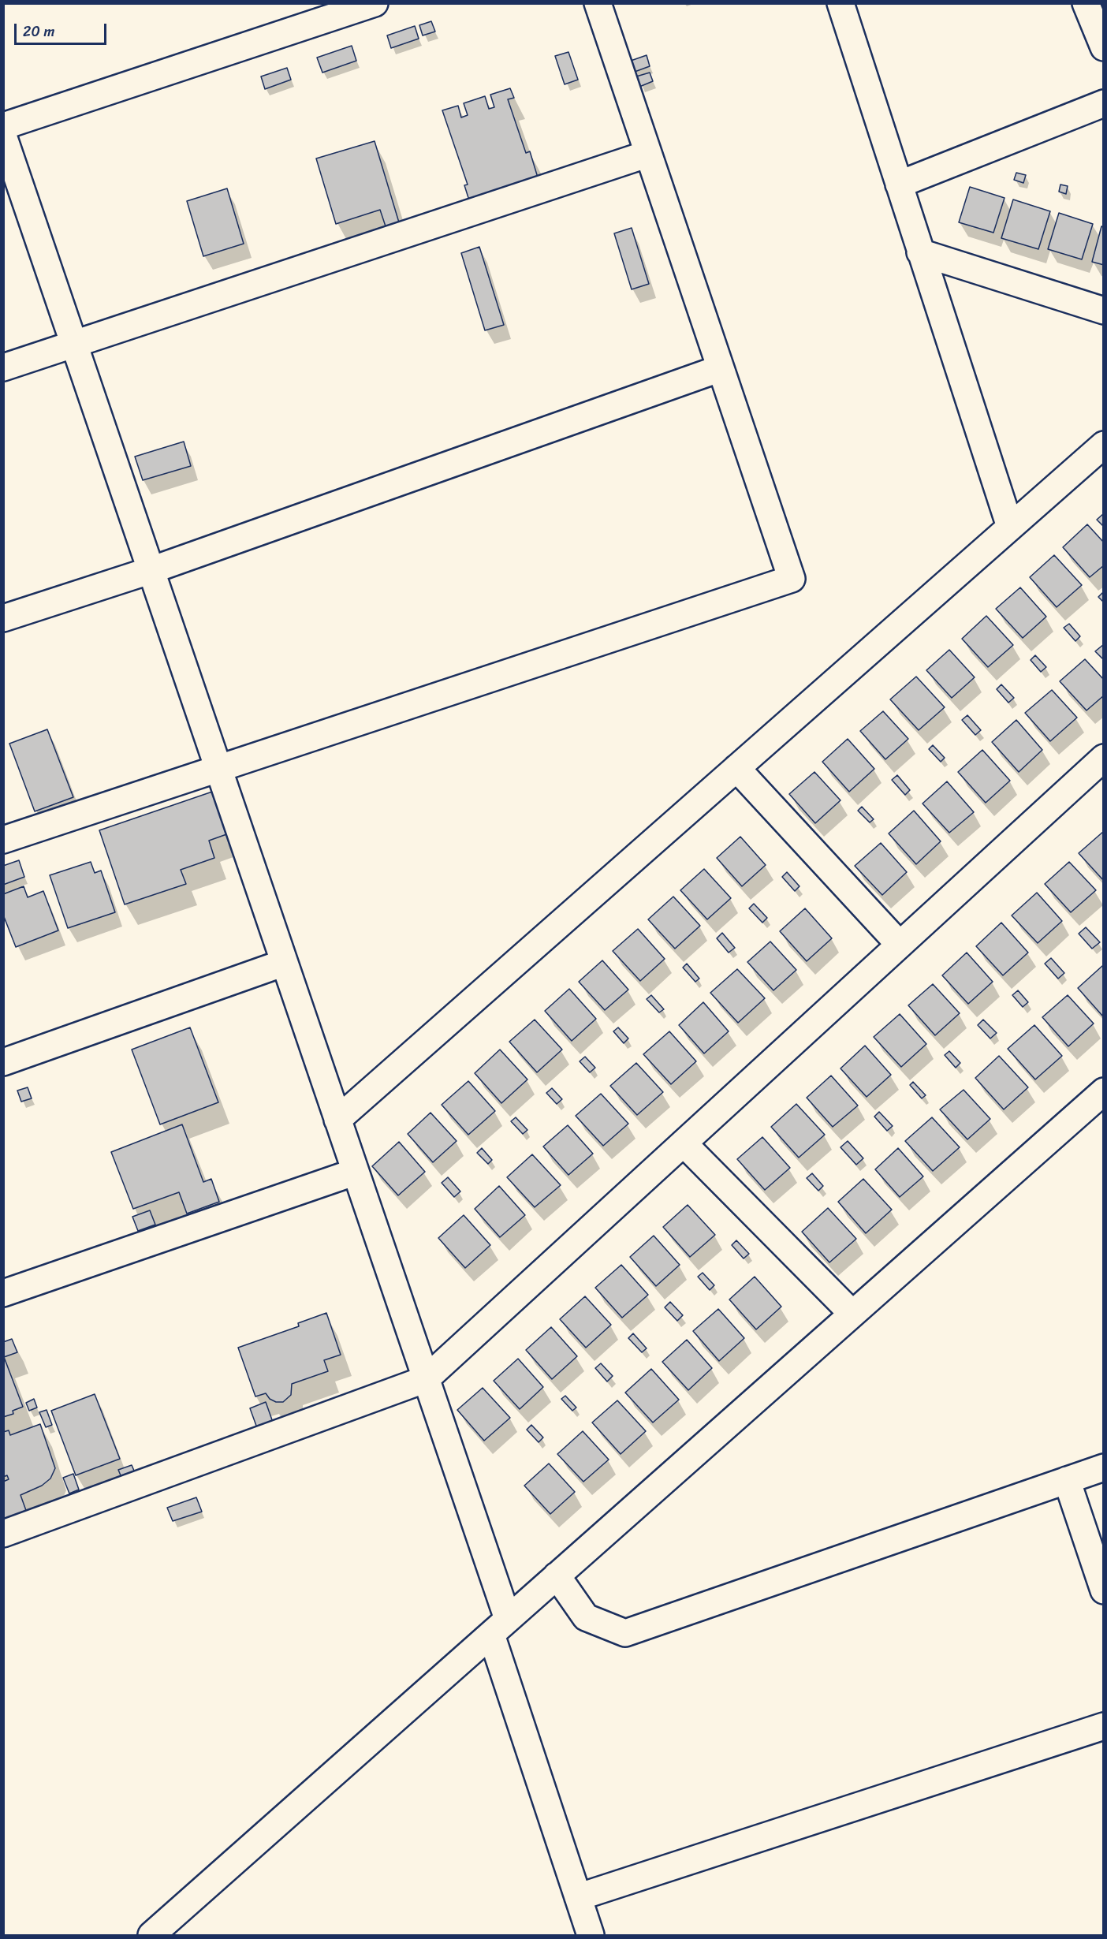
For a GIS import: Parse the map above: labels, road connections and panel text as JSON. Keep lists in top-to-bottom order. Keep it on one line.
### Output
{"scale_bar":"20 m"}
